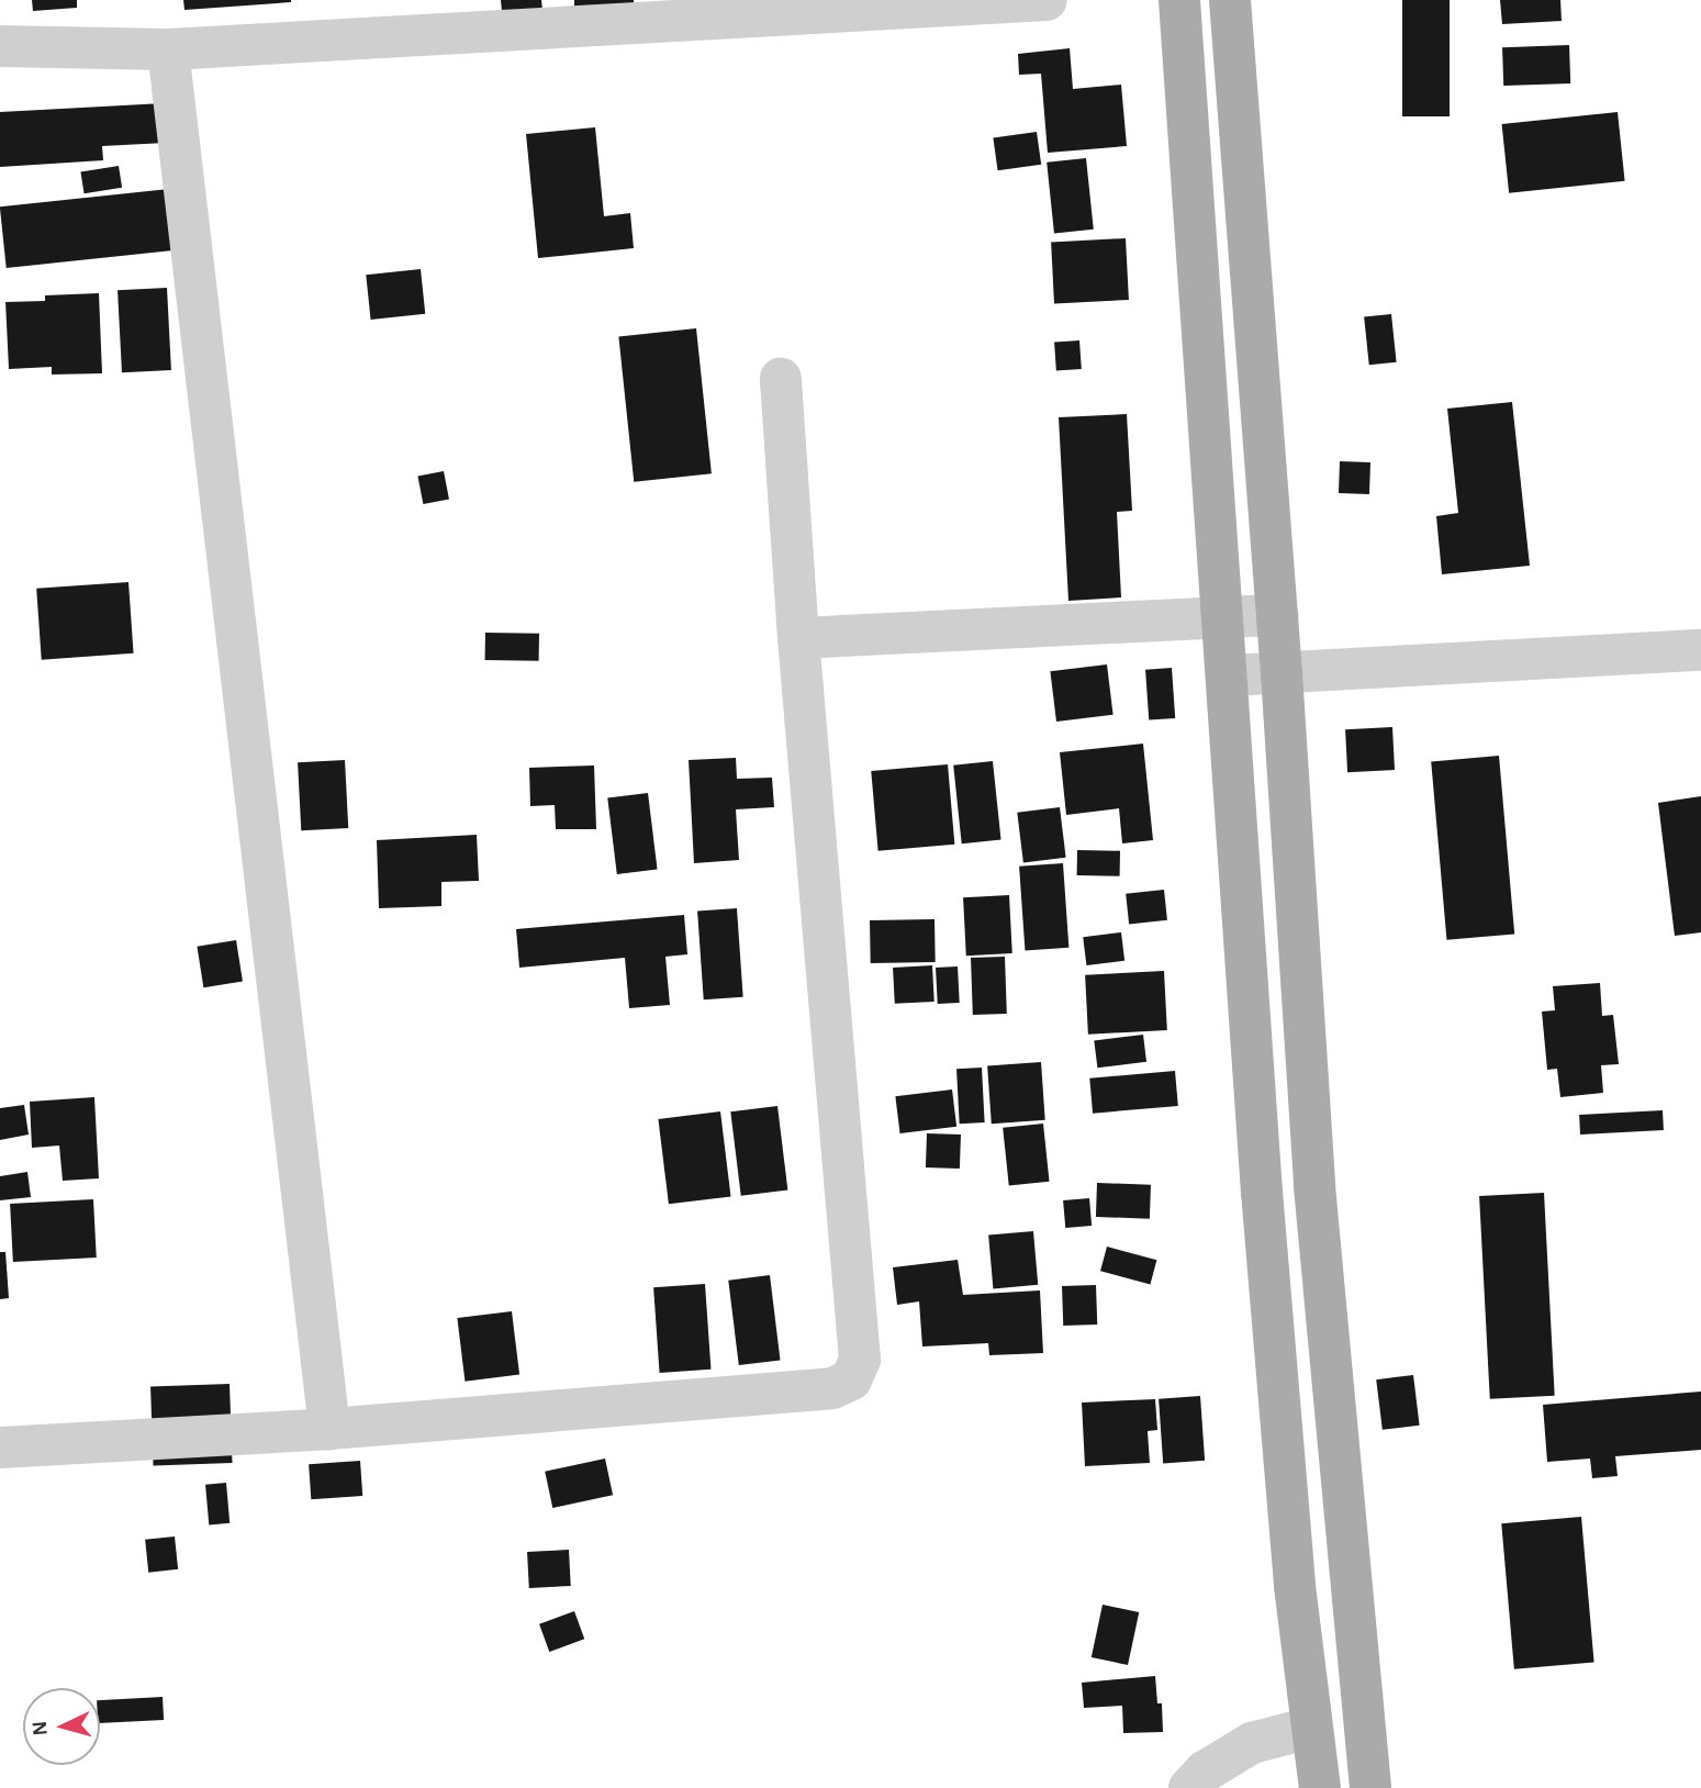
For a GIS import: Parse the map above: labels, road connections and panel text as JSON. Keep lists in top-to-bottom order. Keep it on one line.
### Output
{"north":"left"}
